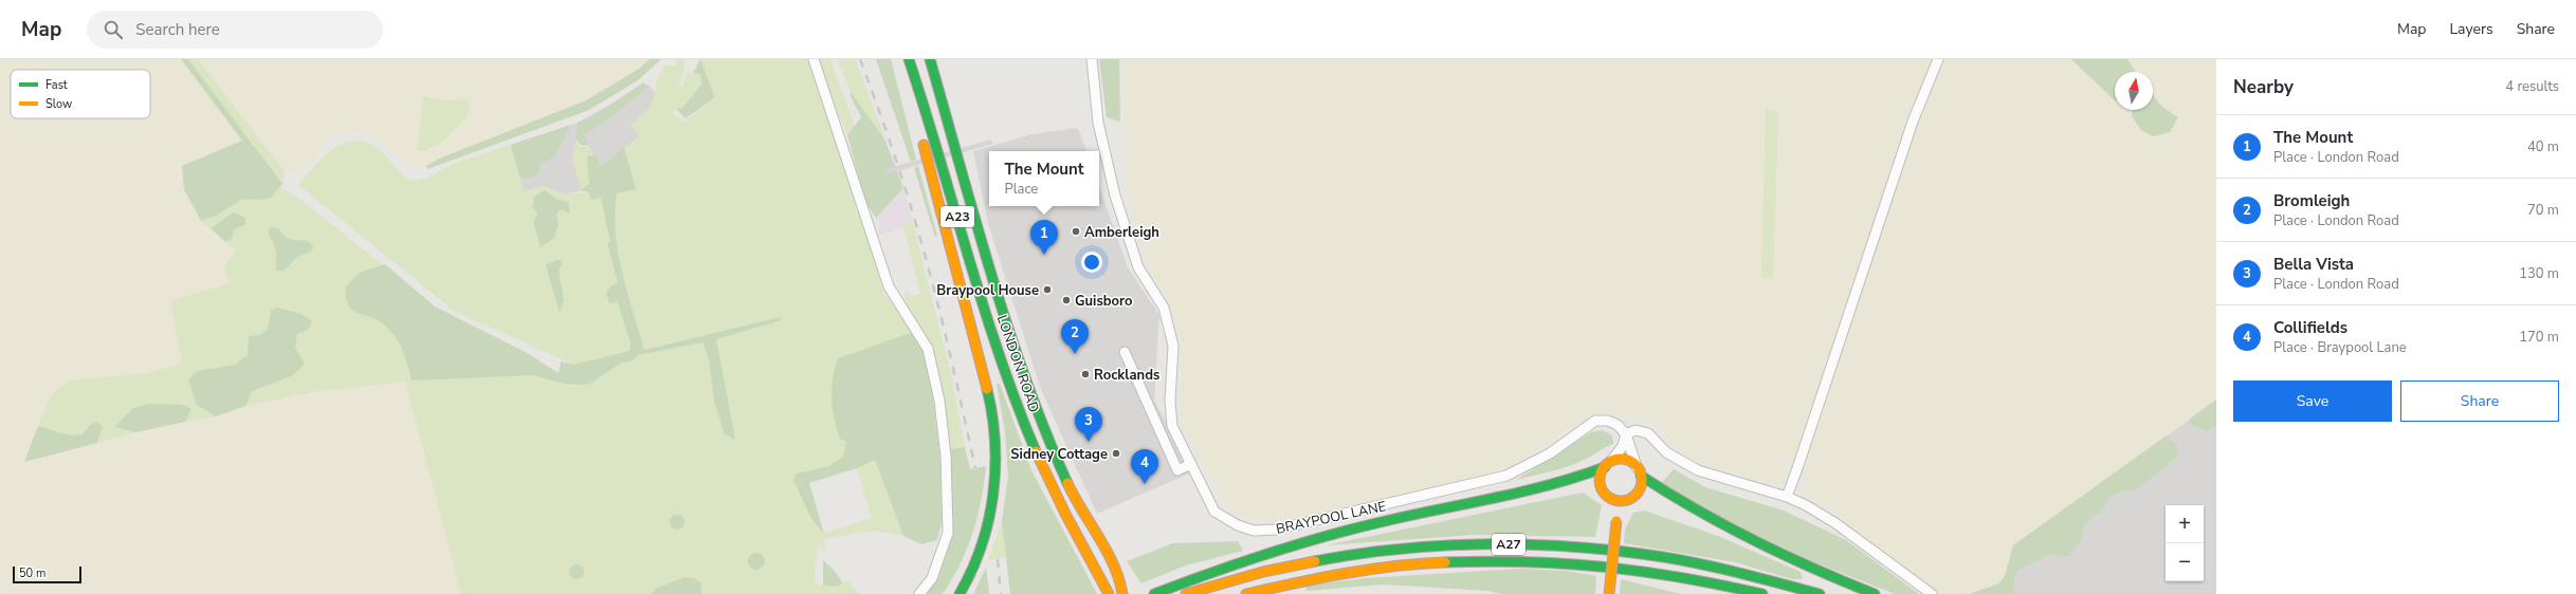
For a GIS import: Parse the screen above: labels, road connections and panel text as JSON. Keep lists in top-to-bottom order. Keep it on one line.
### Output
{"streets":{"highway":["A23","LONDON ROAD","A27"],"street":["BRAYPOOL LANE"]},"places":["Amberleigh","Braypool House","Guisboro","Rocklands","Sidney Cottage"],"legend":["Fast","Slow"],"scale_bar":"50 m","north":"top","page":{"header":"Map","search":"Search here","nav":["Map","Layers","Share"],"heading":["Nearby","4 results"],"list":[{"mark":"1","name":"The Mount","note":"Place · London Road","value":"40 m"},{"mark":"2","name":"Bromleigh","note":"Place · London Road","value":"70 m"},{"mark":"3","name":"Bella Vista","note":"Place · London Road","value":"130 m"},{"mark":"4","name":"Collifields","note":"Place · Braypool Lane","value":"170 m"}],"popup":["The Mount","Place"],"pins":["1","2","3","4"],"buttons":["Save","Share"],"map_buttons":["+","−"],"scale":"50 m"}}
